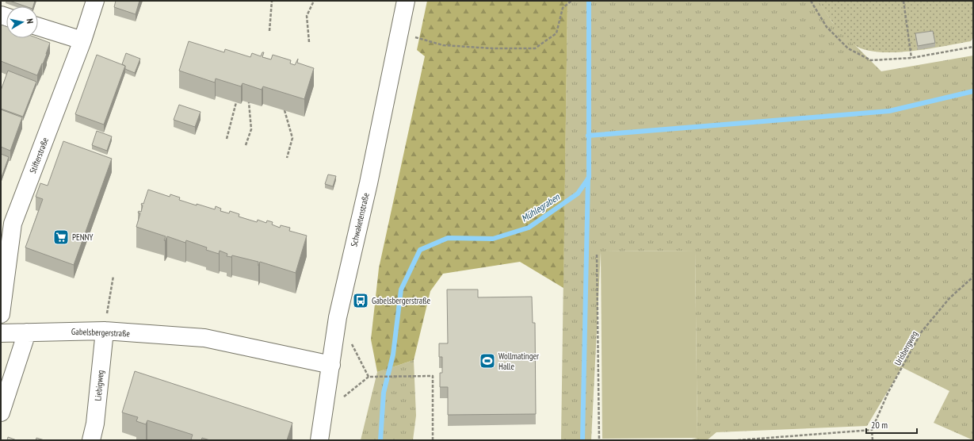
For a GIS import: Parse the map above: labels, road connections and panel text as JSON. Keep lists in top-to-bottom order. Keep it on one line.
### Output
{"streets":{"street":["Stifterstraße","Schwaketenstraße","Gabelsbergerstraße","Liebigweg"],"path":["Urisbergweg"]},"crossings":[["Schwaketenstraße","Gabelsbergerstraße"],["Gabelsbergerstraße","Liebigweg"]],"water":["Mühlegraben"],"places":{"supermarket":["PENNY"],"bus stop":["Gabelsbergerstraße"],"sports":["Wollmatinger Halle"]},"scale_bar":"20 m","north":"right"}
